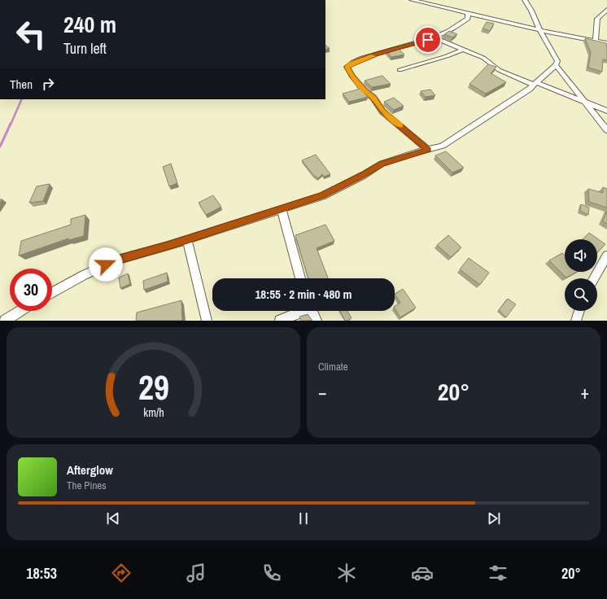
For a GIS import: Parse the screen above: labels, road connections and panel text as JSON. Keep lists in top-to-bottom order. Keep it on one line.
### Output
{"page":{"turn":["240 m","Turn left"],"then":"Then","limit":"30","trip":"18:55 · 2 min · 480 m","tile":"Climate","heat":["−","20°","+"],"song":["Afterglow","The Pines"],"tabs":["18:53","20°"],"gauge":["29","km/h"]}}
